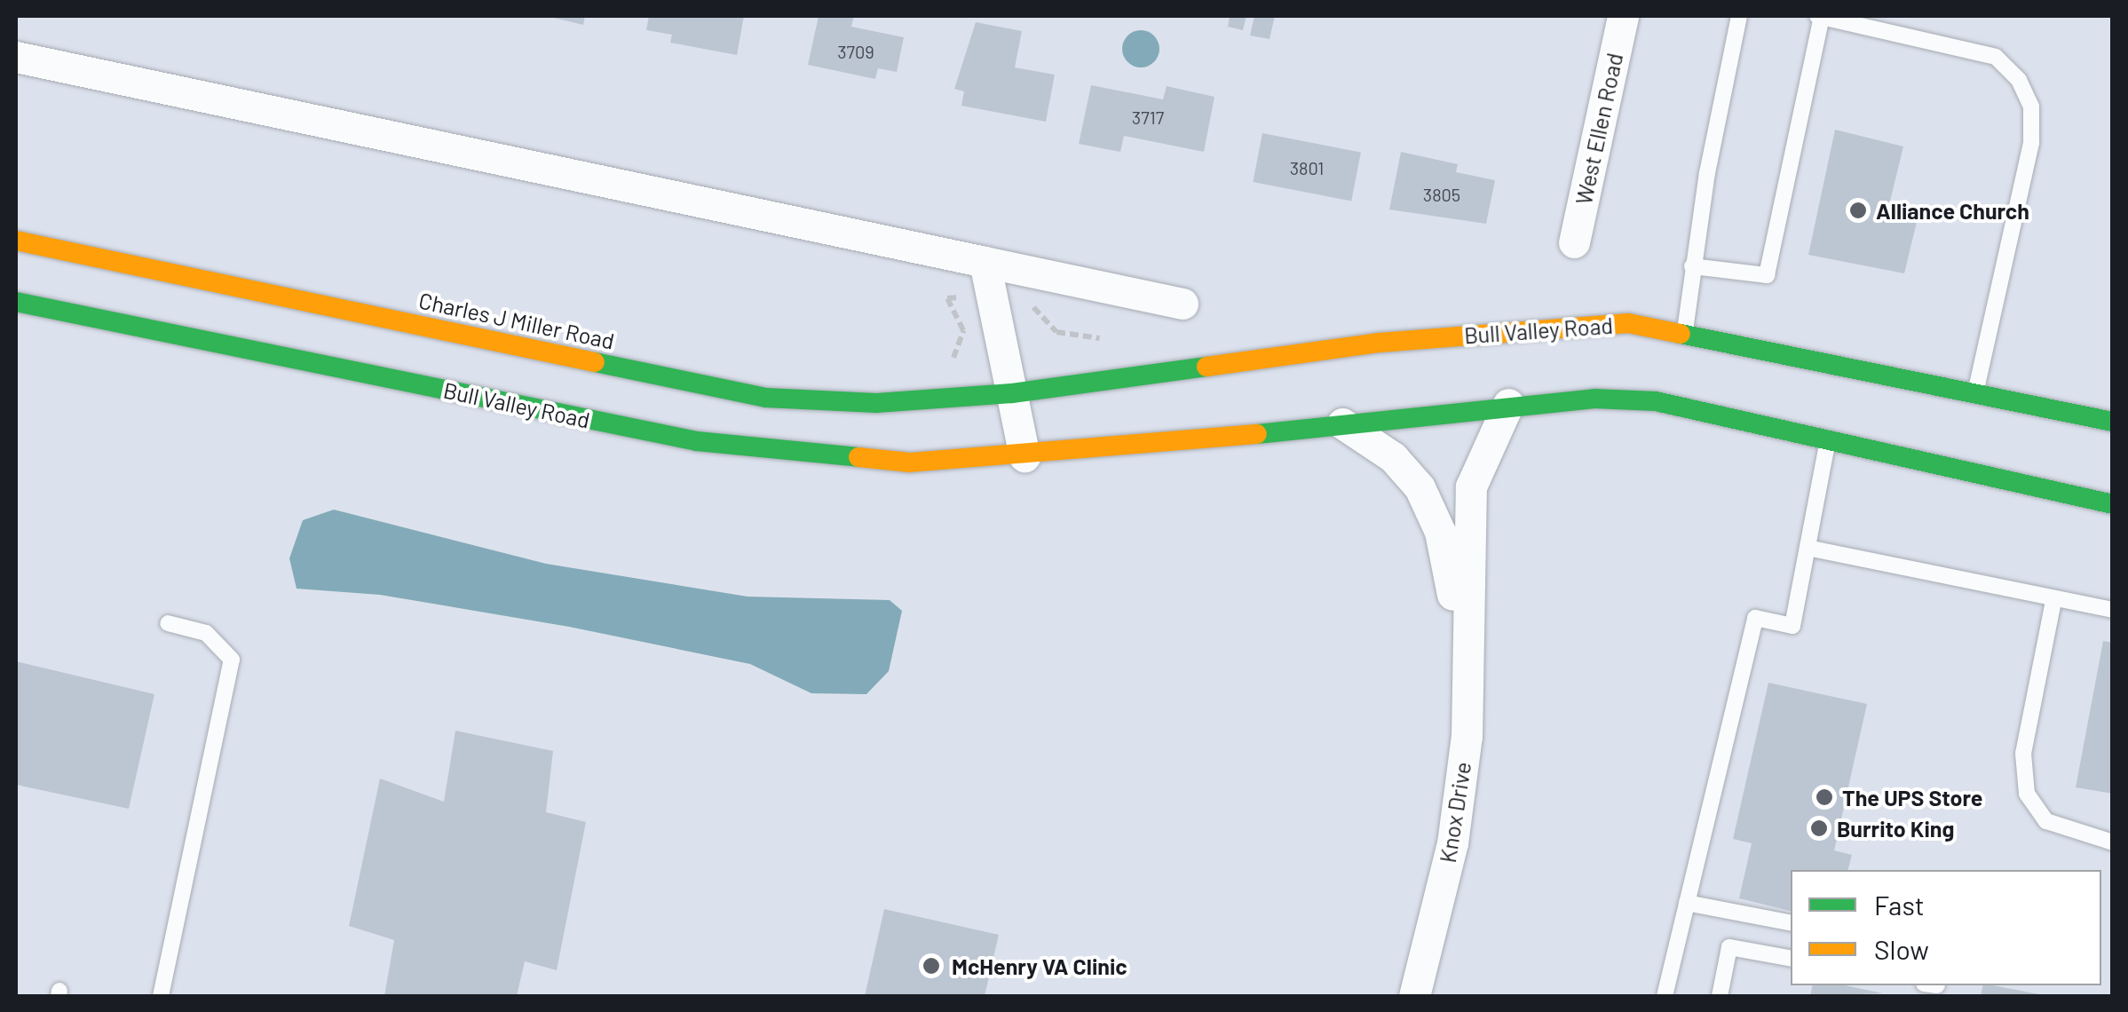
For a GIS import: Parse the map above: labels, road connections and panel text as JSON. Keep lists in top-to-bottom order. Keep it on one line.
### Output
{"streets":{"street":["West Ellen Road","Charles J Miller Road","Bull Valley Road","Knox Drive"]},"crossings":[["Charles J Miller Road","Bull Valley Road"],["Bull Valley Road","Knox Drive"]],"places":["Alliance Church","The UPS Store","Burrito King","McHenry VA Clinic"],"house_numbers":["3709","3717","3801","3805"],"legend":["Fast","Slow"]}
